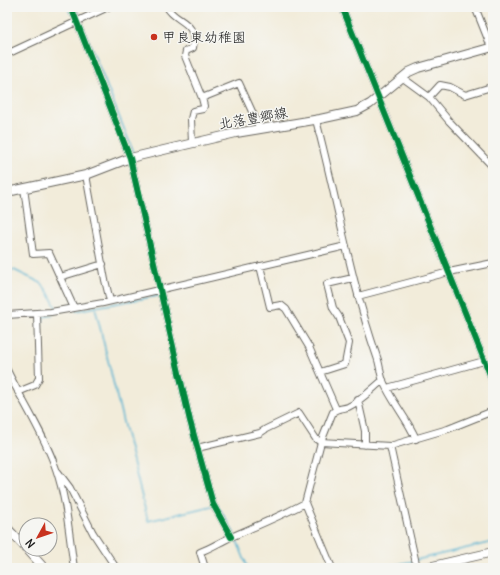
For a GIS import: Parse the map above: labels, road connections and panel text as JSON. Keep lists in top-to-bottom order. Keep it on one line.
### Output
{"streets":{"main road":["北落豊郷線"]},"places":["甲良東幼稚園"],"north":"bottom left"}
